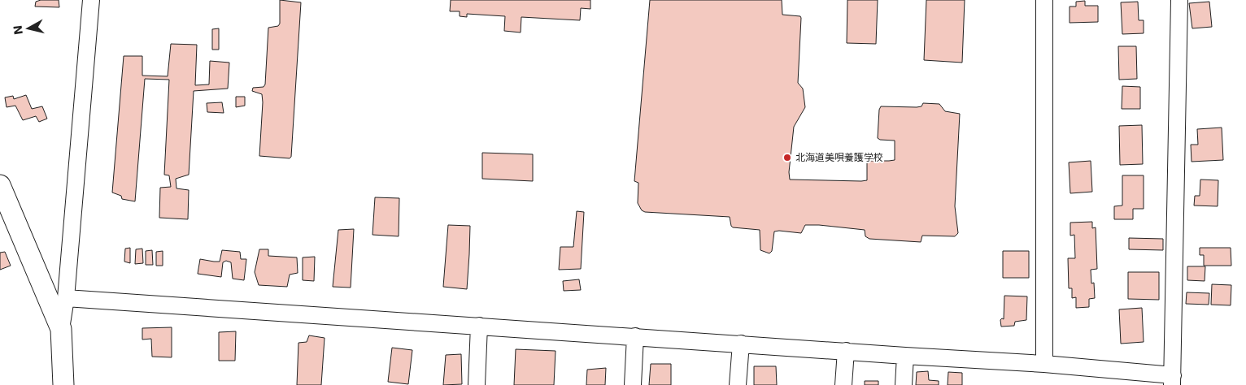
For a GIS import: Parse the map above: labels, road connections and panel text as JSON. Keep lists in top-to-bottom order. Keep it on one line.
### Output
{"places":["北海道美唄養護学校"],"north":"left"}
